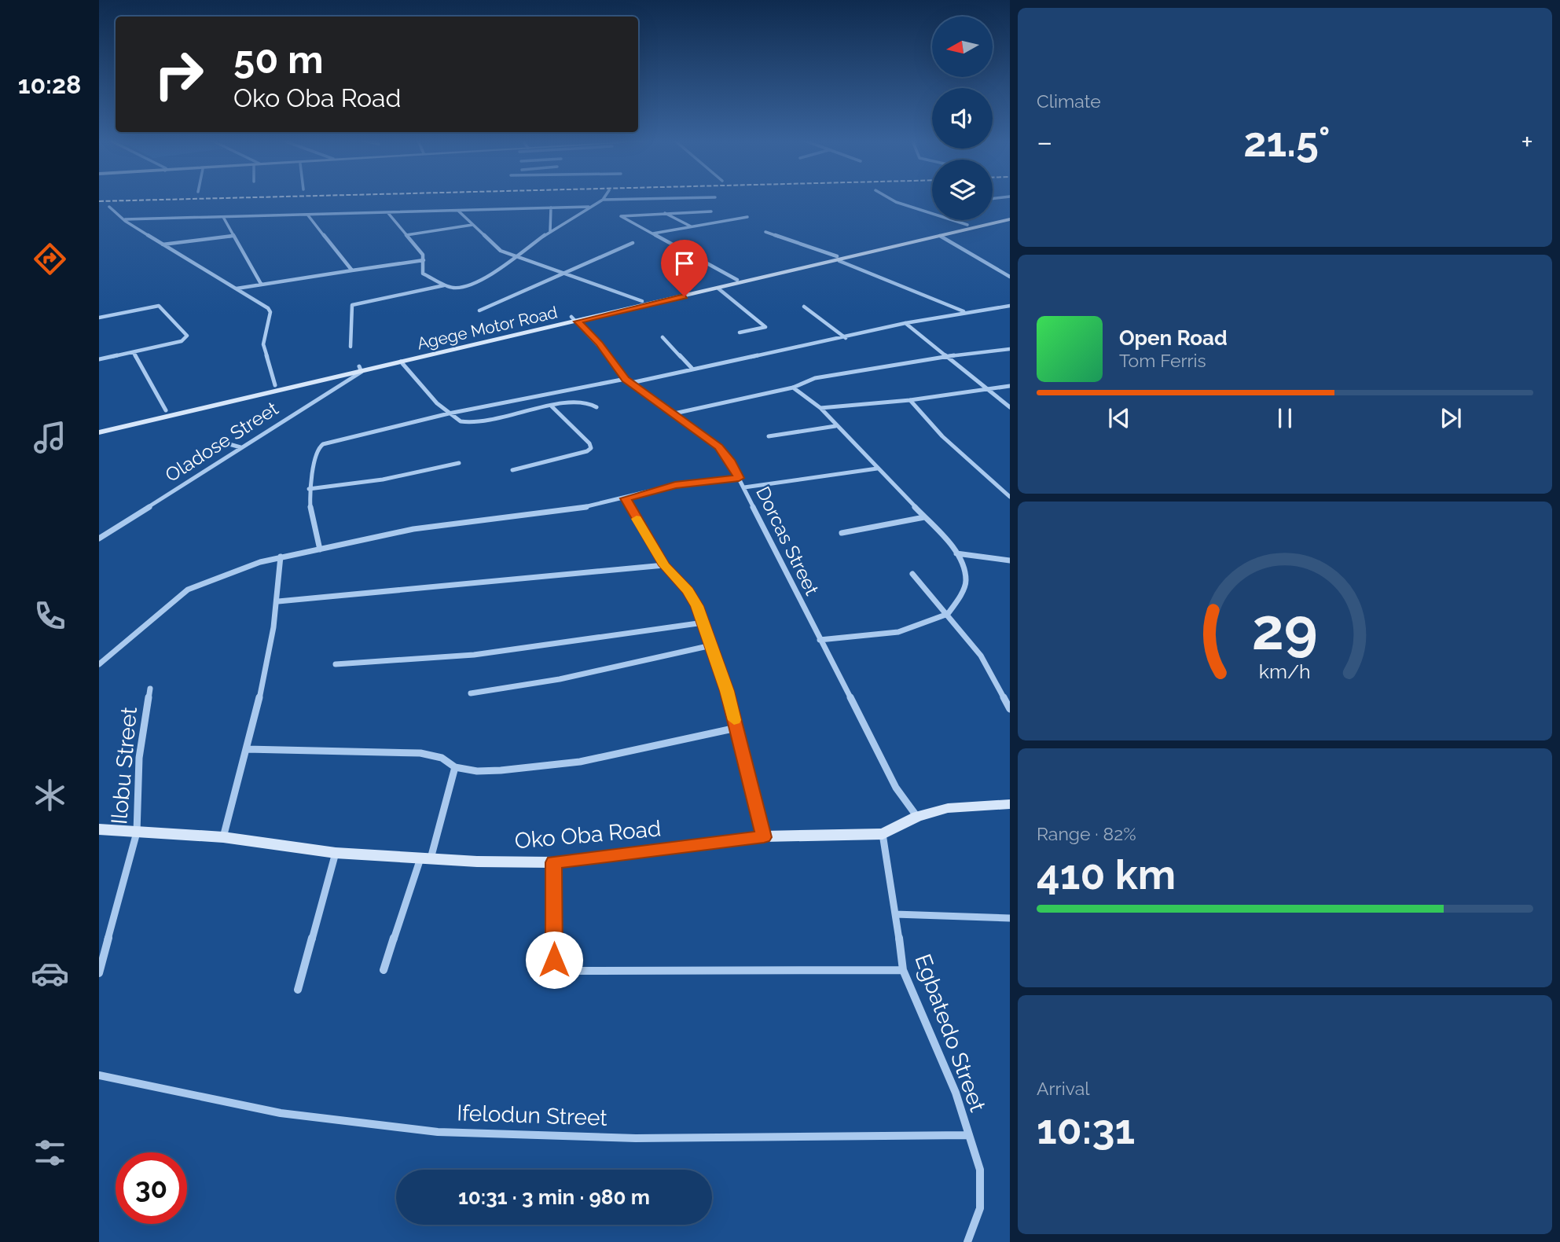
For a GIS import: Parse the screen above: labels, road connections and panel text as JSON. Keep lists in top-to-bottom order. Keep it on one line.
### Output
{"streets":{"main road":["Agege Motor Road","Oko Oba Road"],"street":["Oladose Street","Dorcas Street","Ilobu Street","Egbatedo Street","Ifelodun Street"]},"crossings":[["Agege Motor Road","Oladose Street"],["Agege Motor Road","Dorcas Street"],["Dorcas Street","Oko Oba Road"],["Ilobu Street","Oko Oba Road"],["Oko Oba Road","Egbatedo Street"],["Egbatedo Street","Ifelodun Street"]],"north":"left","page":{"tabs":"10:28","tile":["Climate",["Range · 82%","410 km"],["Arrival","10:31"]],"turn":["50 m","Oko Oba Road"],"heat":["−","21.5°","+"],"song":["Open Road","Tom Ferris"],"limit":"30","trip":"10:31 · 3 min · 980 m","gauge":["29","km/h"]}}
